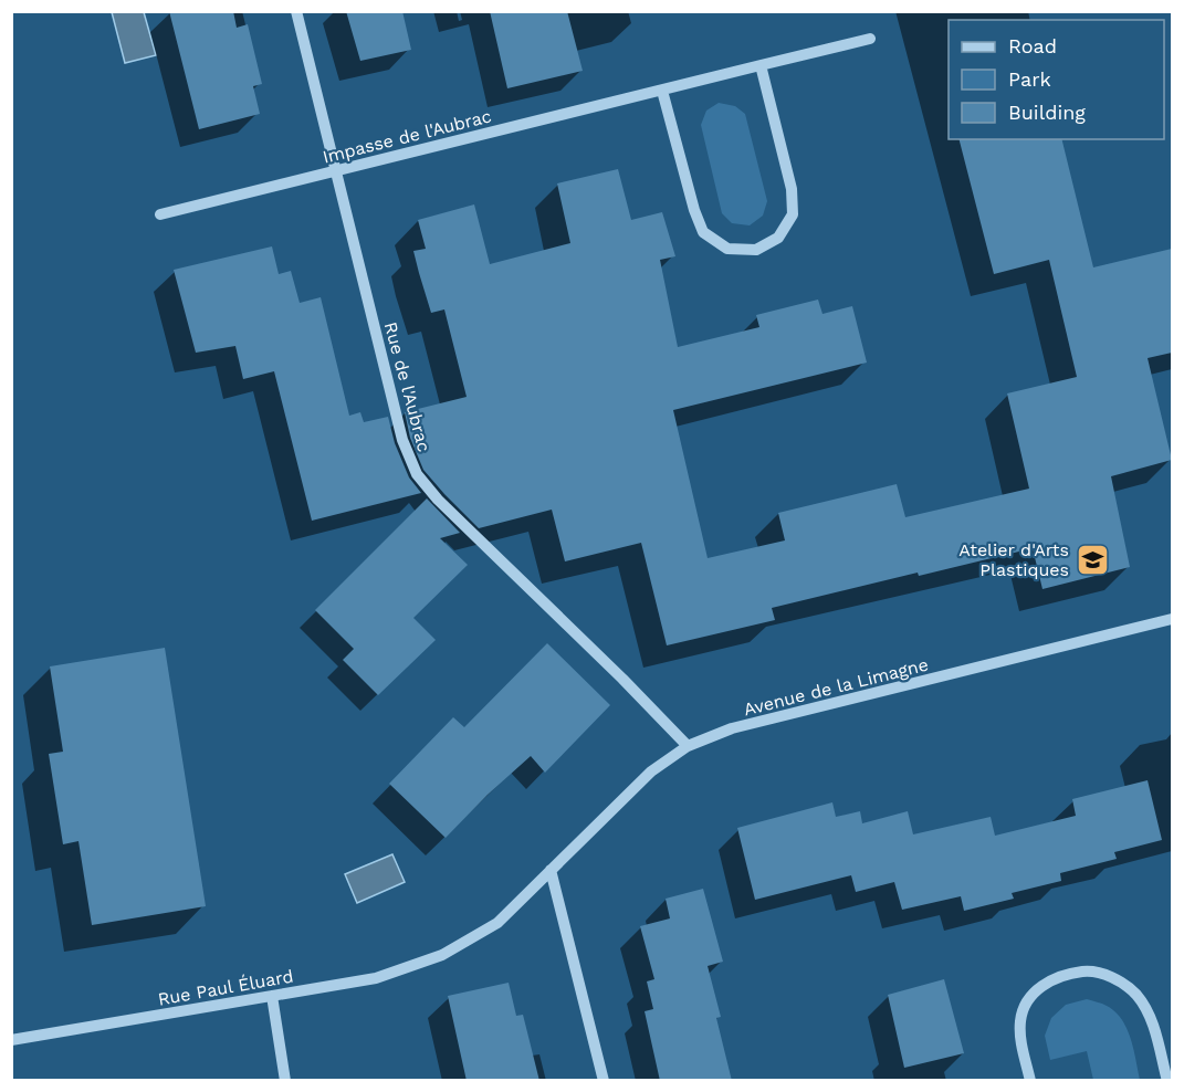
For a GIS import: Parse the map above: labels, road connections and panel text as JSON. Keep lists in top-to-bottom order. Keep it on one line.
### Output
{"streets":{"street":["Impasse de l'Aubrac","Rue de l'Aubrac","Avenue de la Limagne","Rue Paul Éluard"]},"crossings":[["Impasse de l'Aubrac","Rue de l'Aubrac"],["Rue de l'Aubrac","Avenue de la Limagne"],["Avenue de la Limagne","Rue Paul Éluard"]],"places":{"school or university":["Atelier d'Arts Plastiques"]},"legend":["Road","Park","Building"]}
